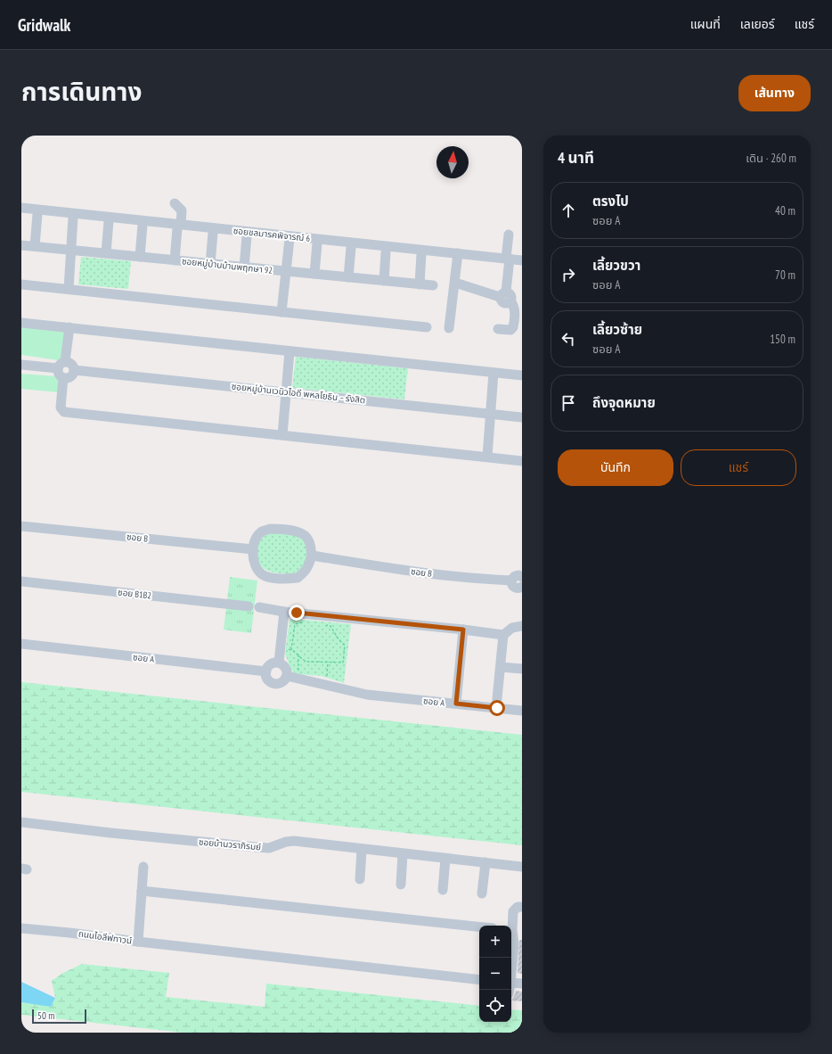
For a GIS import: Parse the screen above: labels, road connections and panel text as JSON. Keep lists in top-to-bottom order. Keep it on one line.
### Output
{"streets":{"street":["ซอยชลมารคพิจารณ์ 6","ซอยหมู่บ้านบ้านพฤกษา 92","ซอยหมู่บ้านเวนิวไอดี พหลโยธิน – รังสิต","ซอย B","ซอย B1B2","ซอย A","ซอยบ้านวราภิรมย์","ถนนไอลีฟทาวน์"]},"scale_bar":"50 m","north":"top","page":{"header":"Gridwalk","nav":["แผนที่","เลเยอร์","แชร์"],"title":"การเดินทาง","buttons":["เส้นทาง",["บันทึก","แชร์"]],"heading":["4 นาที","เดิน · 260 m"],"list":[["ตรงไป","ซอย A","40 m"],["เลี้ยวขวา","ซอย A","70 m"],["เลี้ยวซ้าย","ซอย A","150 m"],"ถึงจุดหมาย"],"map_buttons":["+","−"],"scale":"50 m"}}
